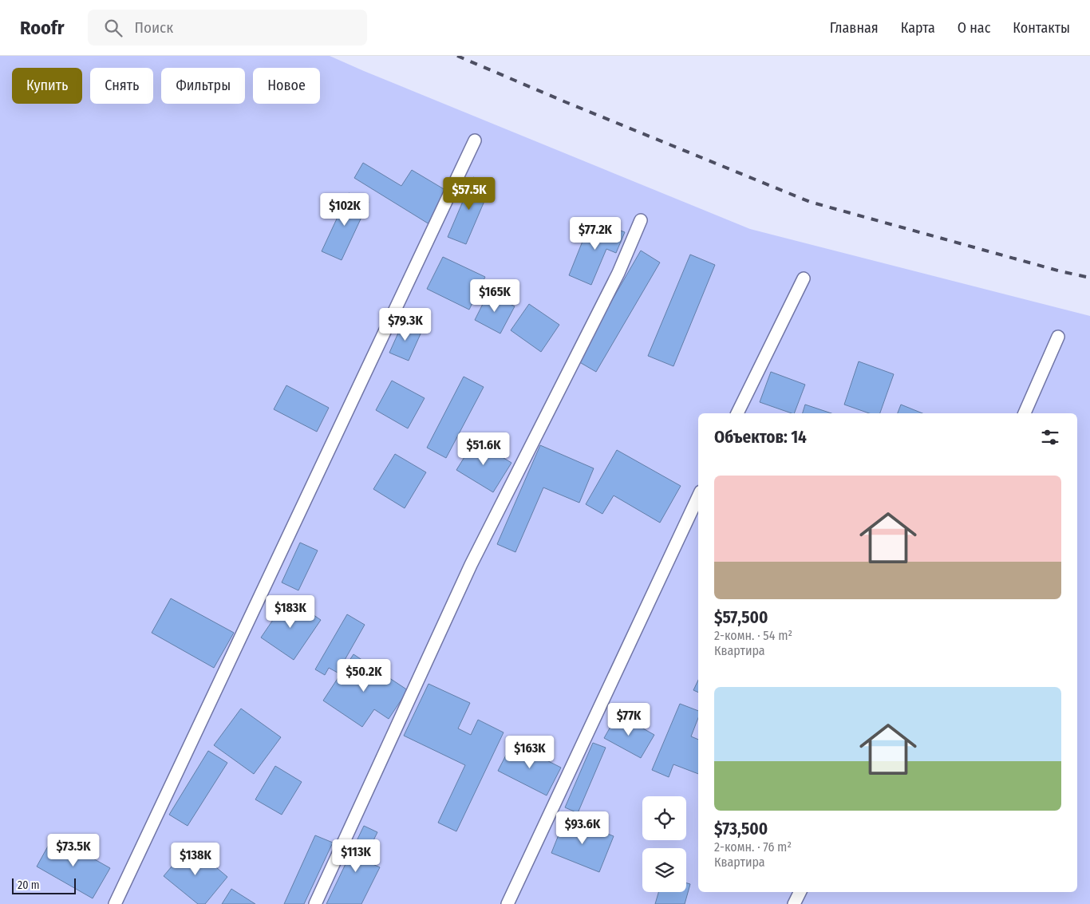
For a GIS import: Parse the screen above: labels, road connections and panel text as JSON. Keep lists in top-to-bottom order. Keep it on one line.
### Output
{"scale_bar":"20 m","page":{"header":"Roofr","search":"Поиск","nav":["Главная","Карта","О нас","Контакты"],"chip":["Купить","Снять","Фильтры","Новое"],"price":["$57.5K","$102K","$77.2K","$165K","$79.3K","$51.6K","$183K","$50.2K","$77K","$163K","$93.6K","$73.5K","$113K","$138K"],"heading":"Объектов: 14","list":[{"name":"$57,500","note":"2-комн. · 54 m² · Квартира"},{"name":"$73,500","note":"2-комн. · 76 m² · Квартира"}],"scale":"20 m"}}
